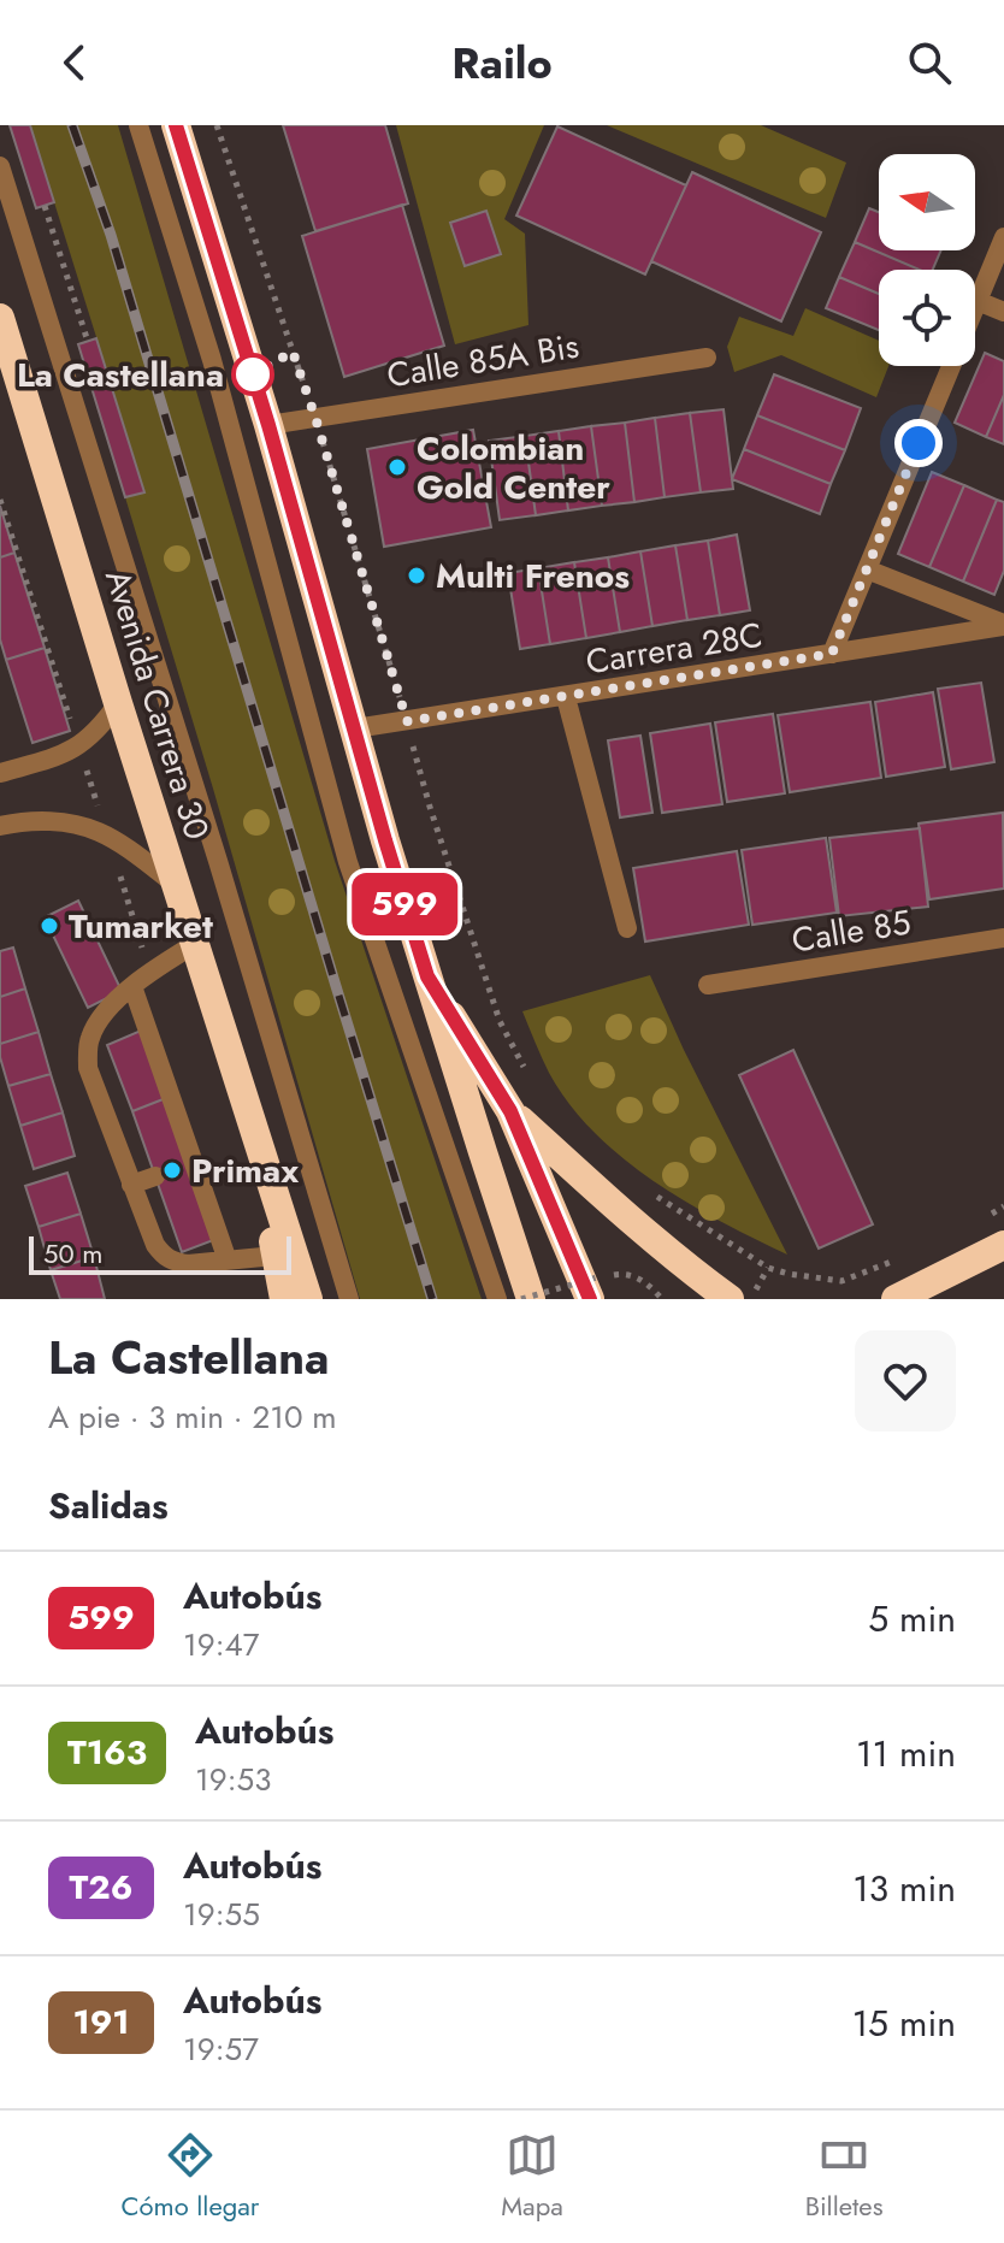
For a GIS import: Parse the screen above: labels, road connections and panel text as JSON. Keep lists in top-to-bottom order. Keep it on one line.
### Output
{"streets":{"highway":["Avenida Carrera 30"],"street":["Calle 85A Bis","Carrera 28C","Calle 85"]},"places":["La Castellana","Colombian Gold Center","Multi Frenos","Tumarket","Primax"],"lines":["bus line 599"],"scale_bar":"50 m","north":"left","page":{"header":"Railo","on_map":"599","scale":"50 m","heading":[["La Castellana","A pie · 3 min · 210 m"],"Salidas"],"list":[{"mark":"599","name":"Autobús","note":"19:47","value":"5 min"},{"mark":"T163","name":"Autobús","note":"19:53","value":"11 min"},{"mark":"T26","name":"Autobús","note":"19:55","value":"13 min"},{"mark":"191","name":"Autobús","note":"19:57","value":"15 min"}],"tabs":["Cómo llegar","Mapa","Billetes"]}}
